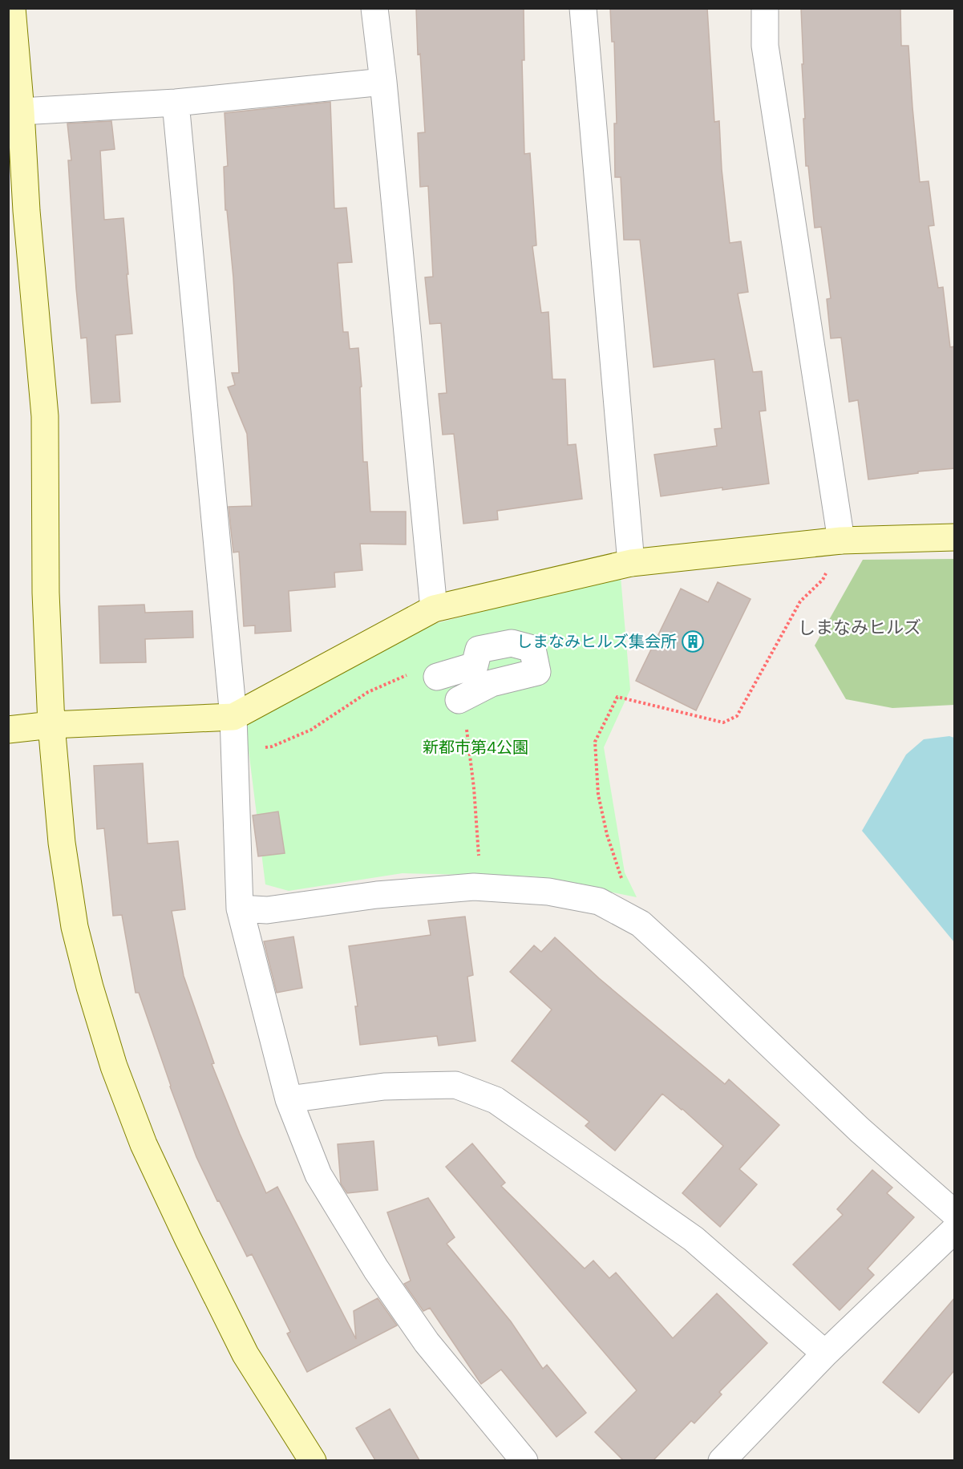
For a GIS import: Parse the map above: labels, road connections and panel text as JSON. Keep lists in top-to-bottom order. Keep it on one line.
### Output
{"districts":["しまなみヒルズ"],"parks":["新都市第4公園"],"places":{"building":["しまなみヒルズ集会所"]}}
